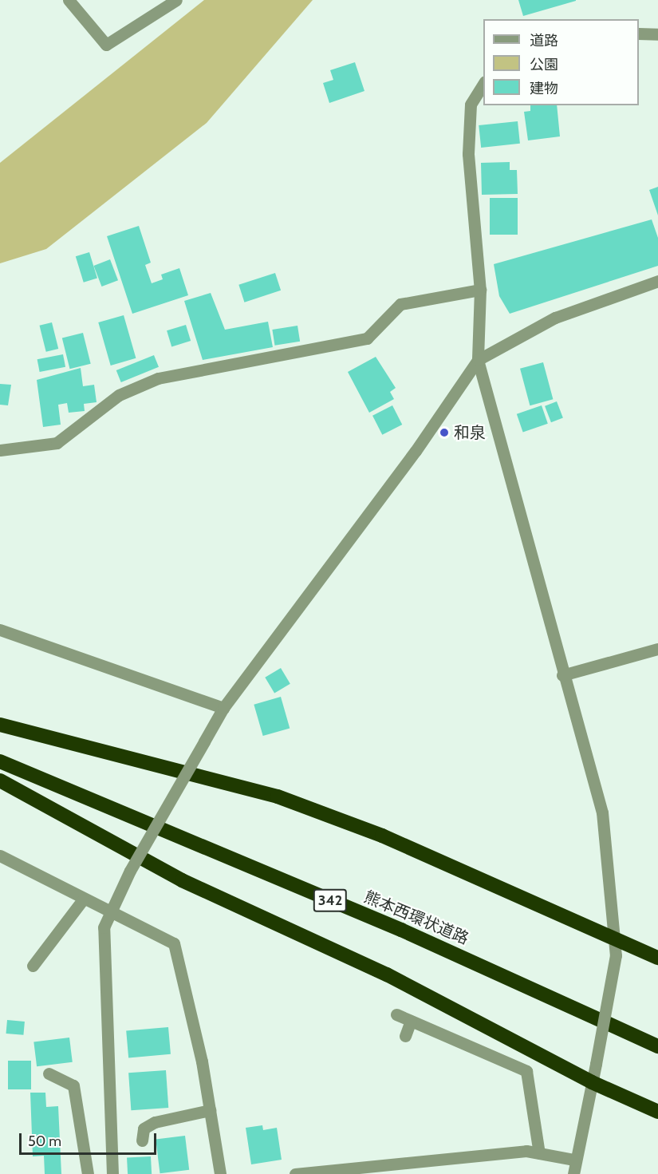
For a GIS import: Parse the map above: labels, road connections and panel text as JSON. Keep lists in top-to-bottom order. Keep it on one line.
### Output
{"streets":{"highway":["342","熊本西環状道路"]},"places":["和泉"],"legend":["道路","公園","建物"],"scale_bar":"50 m"}
